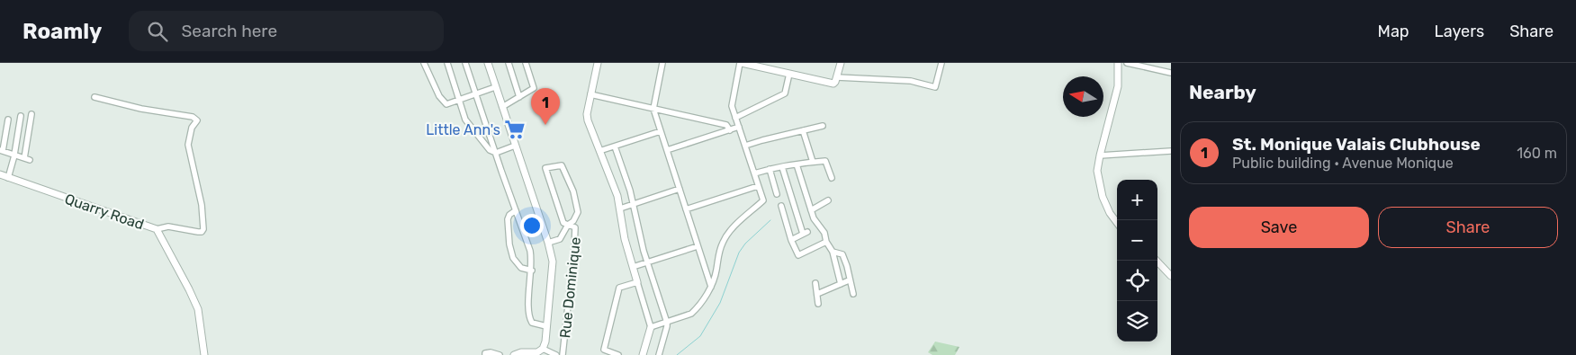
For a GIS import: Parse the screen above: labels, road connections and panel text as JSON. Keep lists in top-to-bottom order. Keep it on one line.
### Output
{"streets":{"street":["Quarry Road","Rue Dominique"]},"places":{"supermarket":["Little Ann's"]},"north":"left","page":{"header":"Roamly","search":"Search here","nav":["Map","Layers","Share"],"heading":"Nearby","pins":"1","list":[{"mark":"1","name":"St. Monique Valais Clubhouse","note":"Public building · Avenue Monique","value":"160 m"}],"map_buttons":["+","−"],"buttons":["Save","Share"]}}
